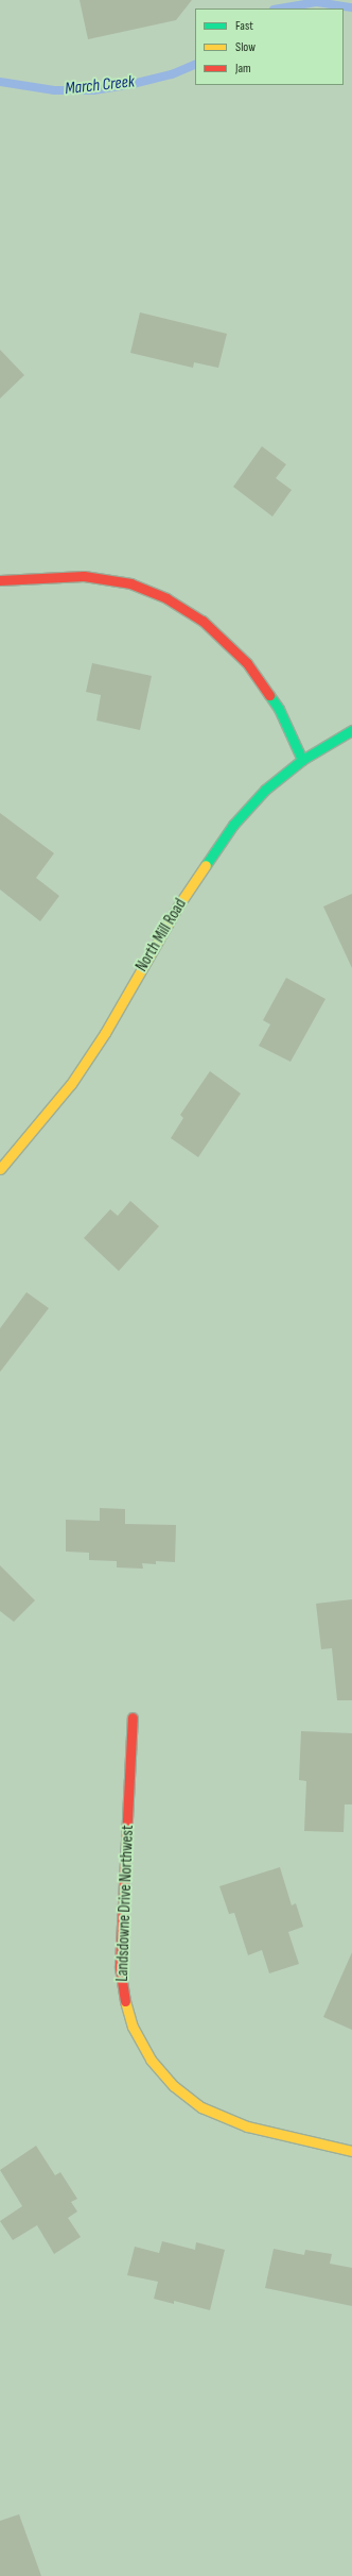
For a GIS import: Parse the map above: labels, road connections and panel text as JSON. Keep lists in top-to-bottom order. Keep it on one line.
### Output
{"streets":{"street":["North Mill Road","Landsdowne Drive Northwest"]},"water":["March Creek"],"legend":["Fast","Slow","Jam"]}
